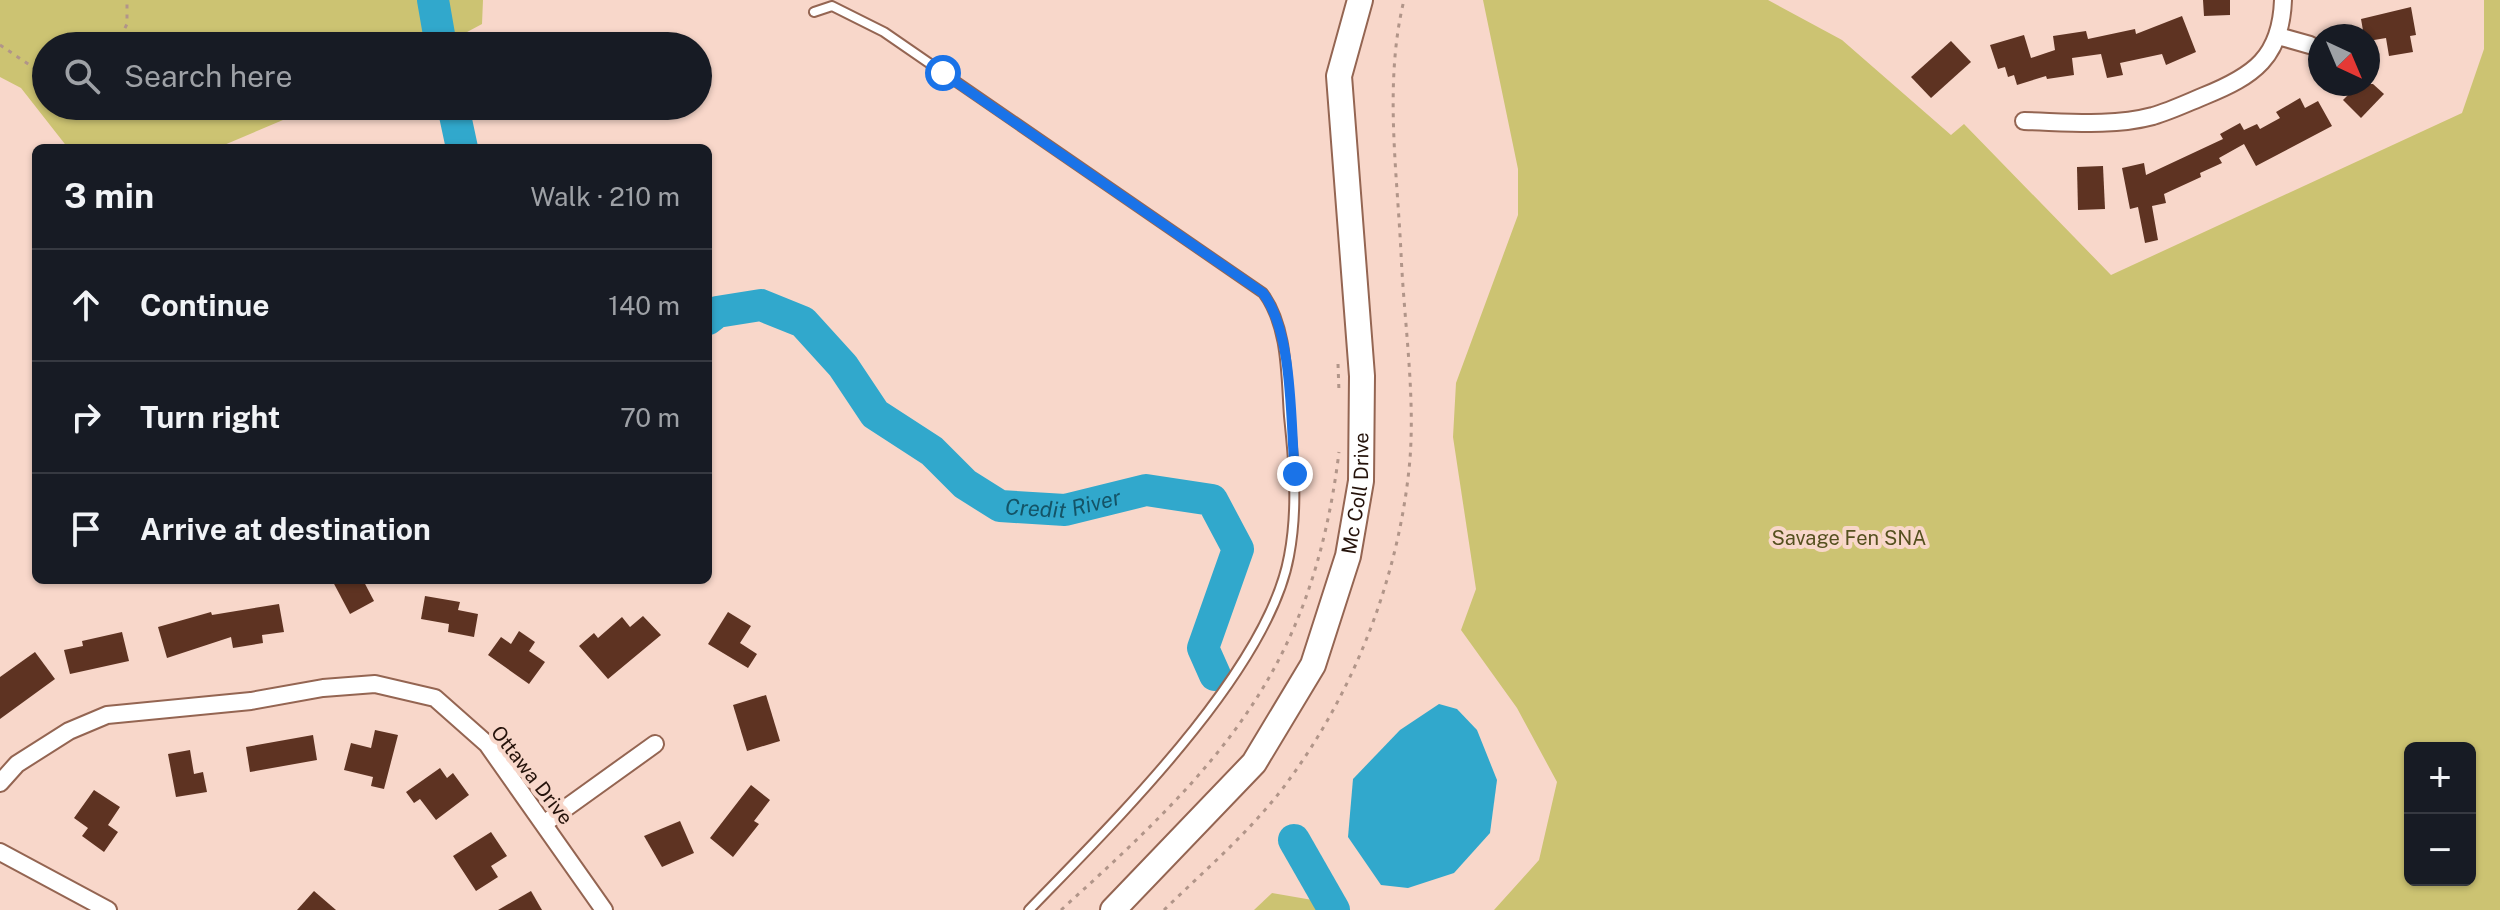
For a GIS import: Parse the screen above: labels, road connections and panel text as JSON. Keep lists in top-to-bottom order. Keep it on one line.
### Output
{"streets":{"main road":["Mc Coll Drive"],"street":["Ottawa Drive"]},"water":["Credit River"],"parks":["Savage Fen SNA"],"north":"bottom right","page":{"search":"Search here","heading":["3 min","Walk · 210 m"],"list":[["Continue","140 m"],["Turn right","70 m"],"Arrive at destination"],"map_buttons":["+","−"]}}
